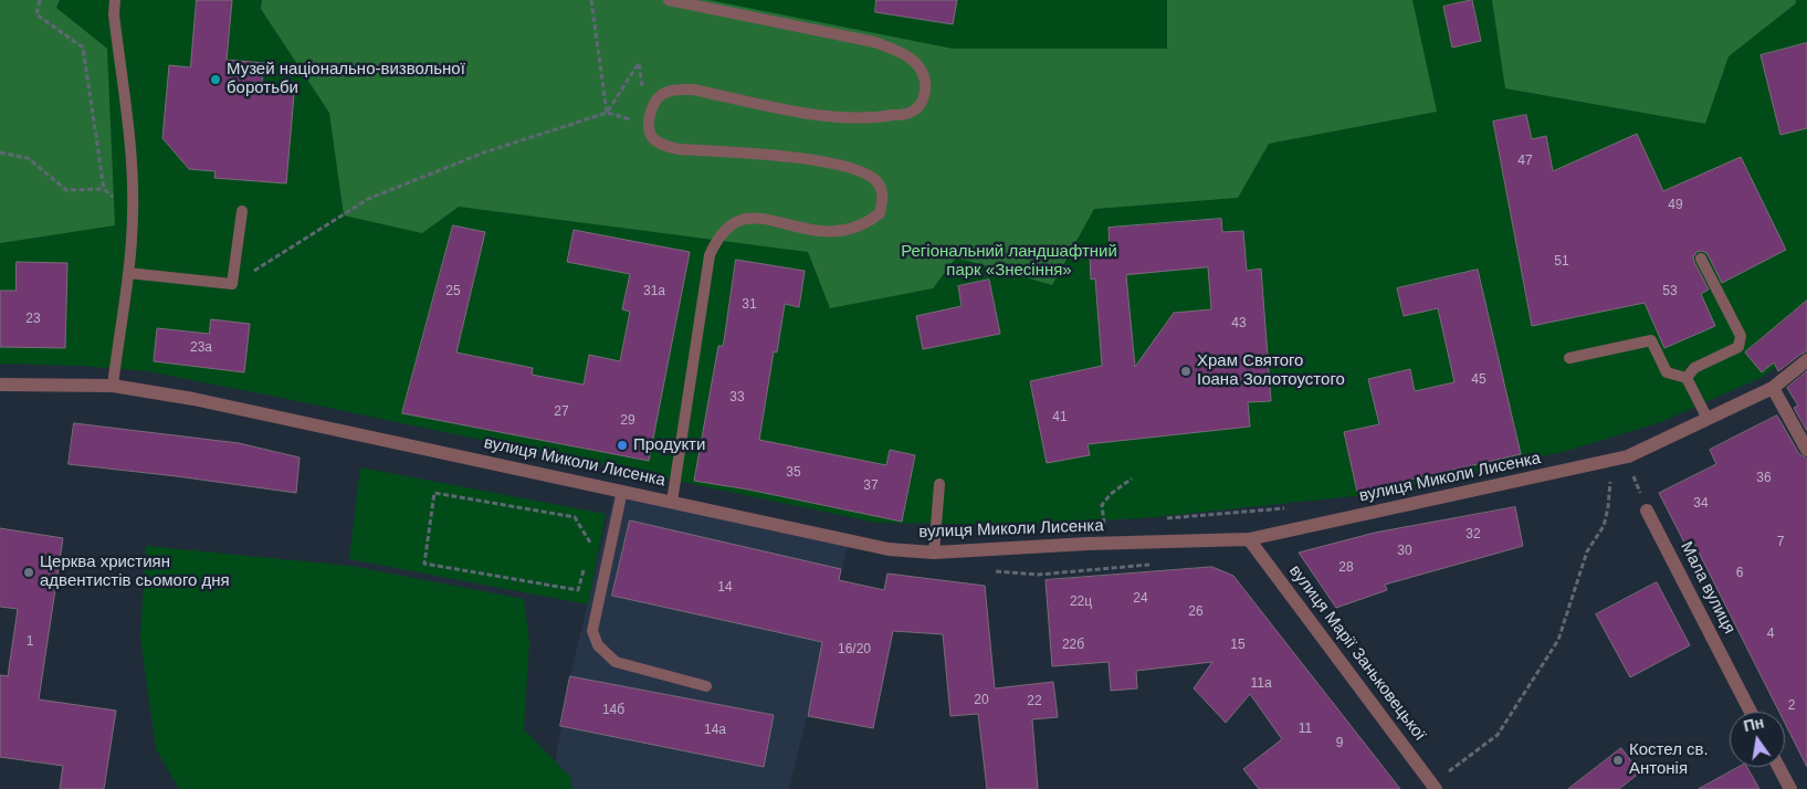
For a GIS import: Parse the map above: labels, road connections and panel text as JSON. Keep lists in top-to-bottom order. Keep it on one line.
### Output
{"streets":{"street":["вулиця Миколи Лисенка","Мала вулиця","вулиця Марії Заньковецької"]},"crossings":[["вулиця Миколи Лисенка","вулиця Марії Заньковецької"]],"parks":["Регіональний ландшафтний парк «Знесіння»"],"places":["Музей національно-визвольної боротьби","Храм Святого Іоана Золотоустого","Продукти","Церква християн адвентистів сьомого дня","Костел св. Антонія"],"house_numbers":["47","49","51","25","31а","53","31","23","43","23а","45","33","27","41","29","35","36","37","34","32","7","30","28","6","14","24","22ц","26","4","1","22б","15","16/20","11а","20","22","2","14б","11","14а","9"],"north":"top"}
